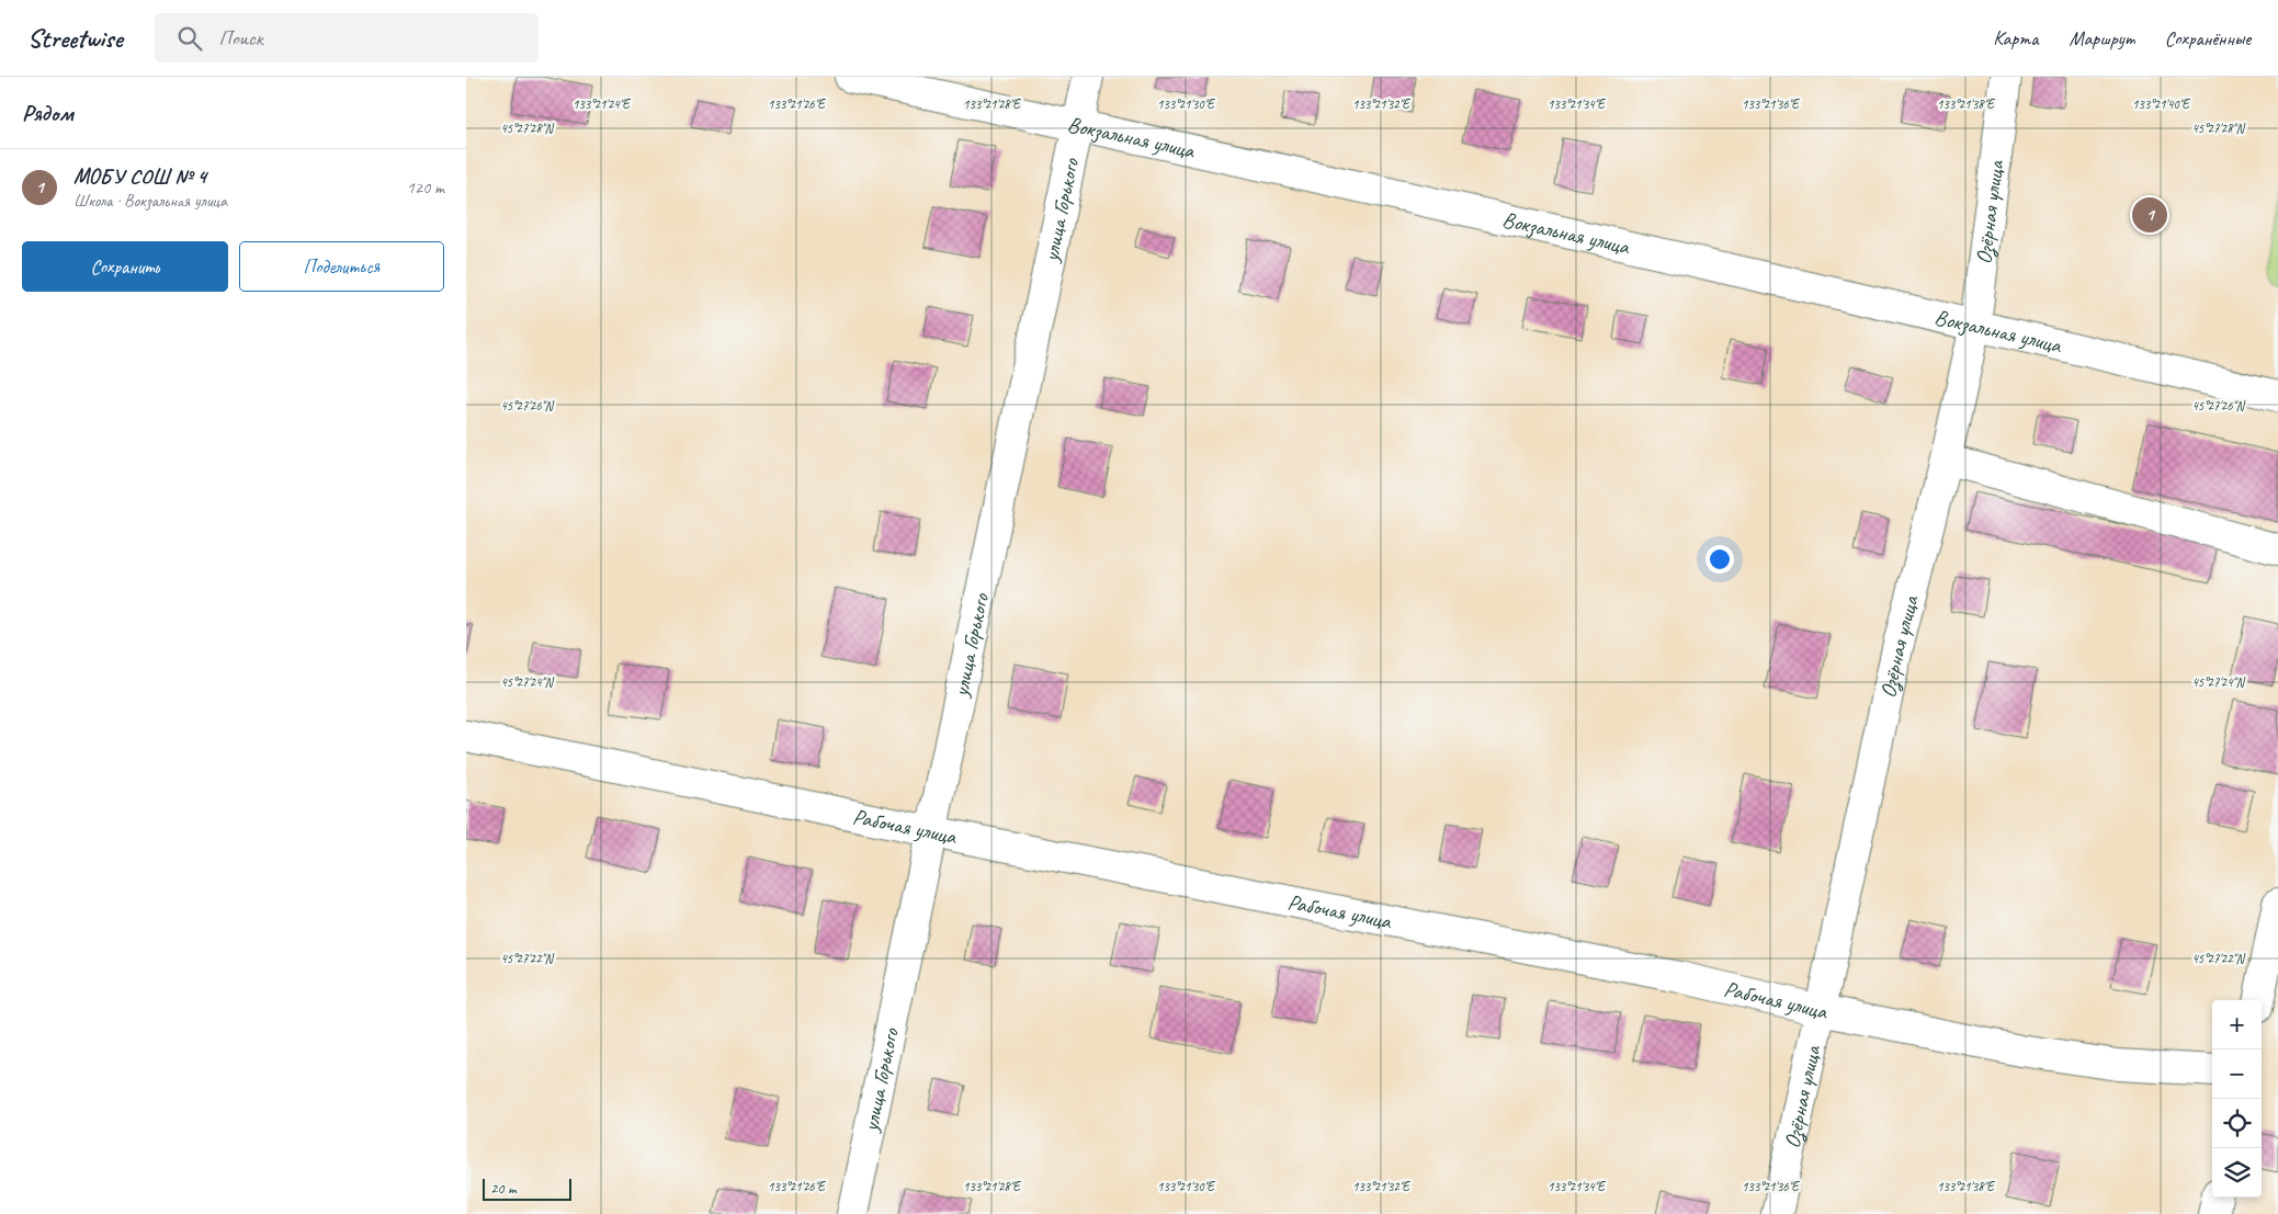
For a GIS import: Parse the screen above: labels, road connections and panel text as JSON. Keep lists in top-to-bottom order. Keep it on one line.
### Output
{"streets":{"street":["Вокзальная улица","улица Горького","Озёрная улица","Рабочая улица"]},"crossings":[["Вокзальная улица","улица Горького"],["Вокзальная улица","Озёрная улица"],["улица Горького","Рабочая улица"],["Озёрная улица","Рабочая улица"]],"scale_bar":"20 m","page":{"header":"Streetwise","search":"Поиск","nav":["Карта","Маршрут","Сохранённые"],"heading":"Рядом","list":[{"mark":"1","name":"МОБУ СОШ № 4","note":"Школа · Вокзальная улица","value":"120 m"}],"pins":"1","buttons":["Сохранить","Поделиться"],"map_buttons":["+","−"],"scale":"20 m"},"coordinates":["133°21'24\"E","133°21'26\"E","133°21'28\"E","133°21'30\"E","133°21'32\"E","133°21'34\"E","133°21'36\"E","133°21'38\"E","133°21'40\"E","45°27'28\"N","45°27'26\"N","45°27'24\"N","45°27'22\"N"]}
